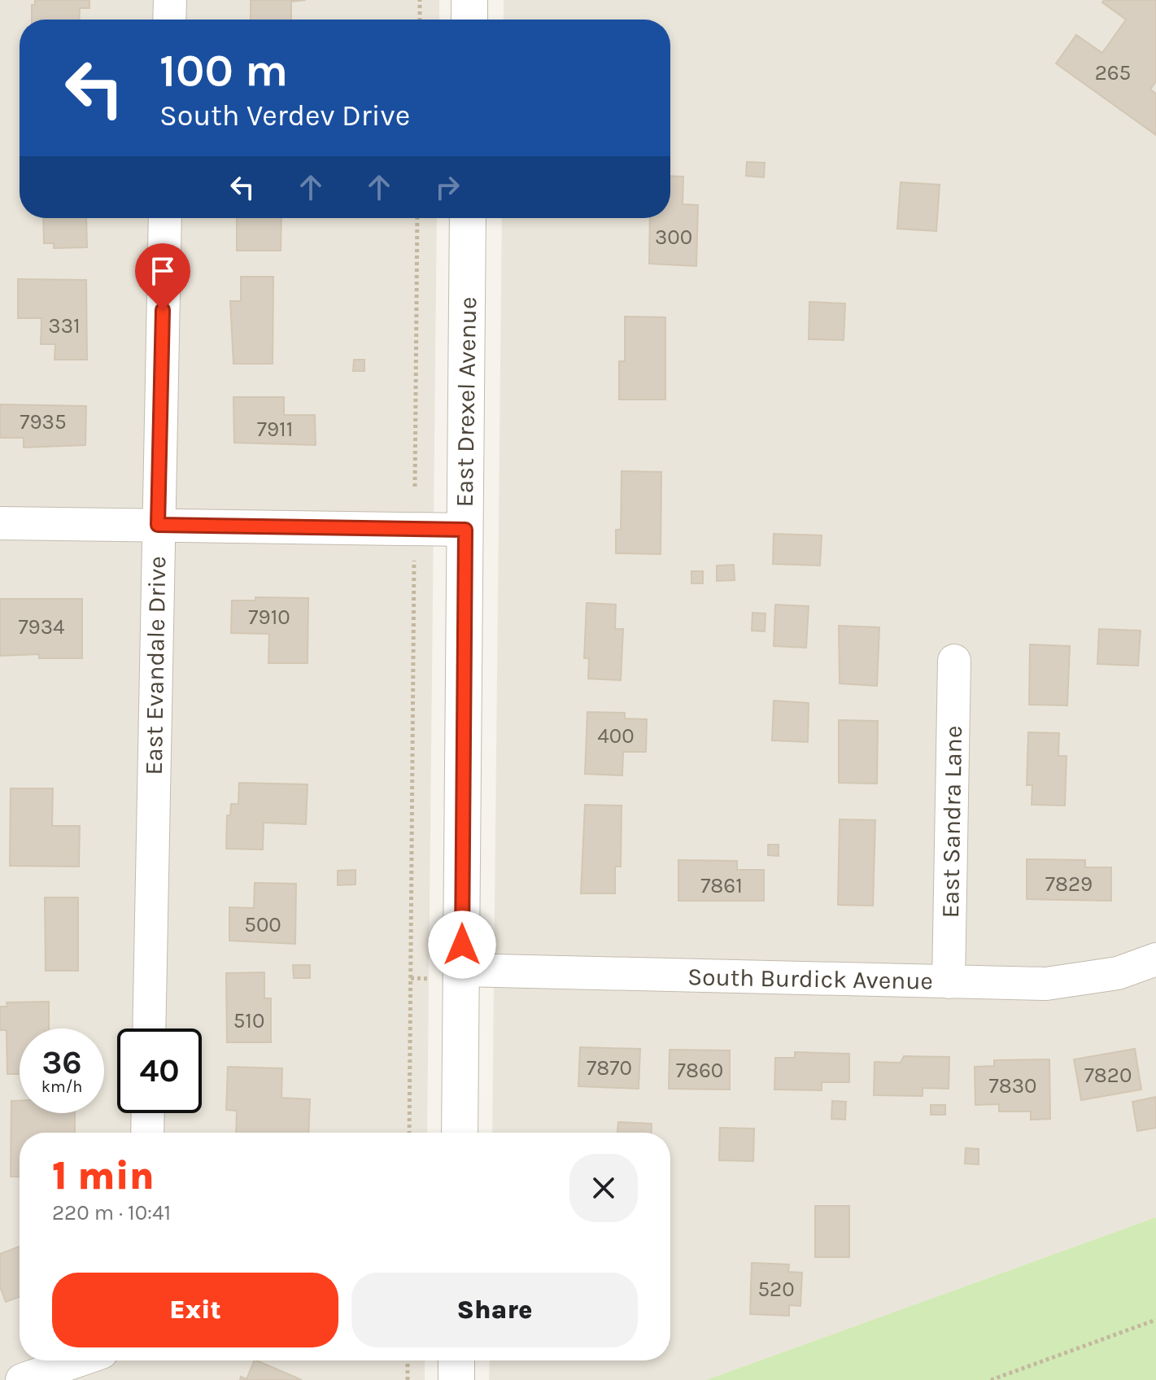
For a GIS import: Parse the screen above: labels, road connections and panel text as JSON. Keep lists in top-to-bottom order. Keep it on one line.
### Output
{"streets":{"street":["East Drexel Avenue","East Evandale Drive","East Sandra Lane","South Burdick Avenue"]},"crossings":[["East Drexel Avenue","South Burdick Avenue"],["East Sandra Lane","South Burdick Avenue"]],"house_numbers":["265","300","331","7935","7911","7910","7934","400","7829","7861","500","510","7870","7860","7820","7830","520"],"page":{"turn":["100 m","South Verdev Drive"],"speed":"36 km/h","limit":"40","heading":["1 min","220 m · 10:41"],"buttons":["Exit","Share"]}}
